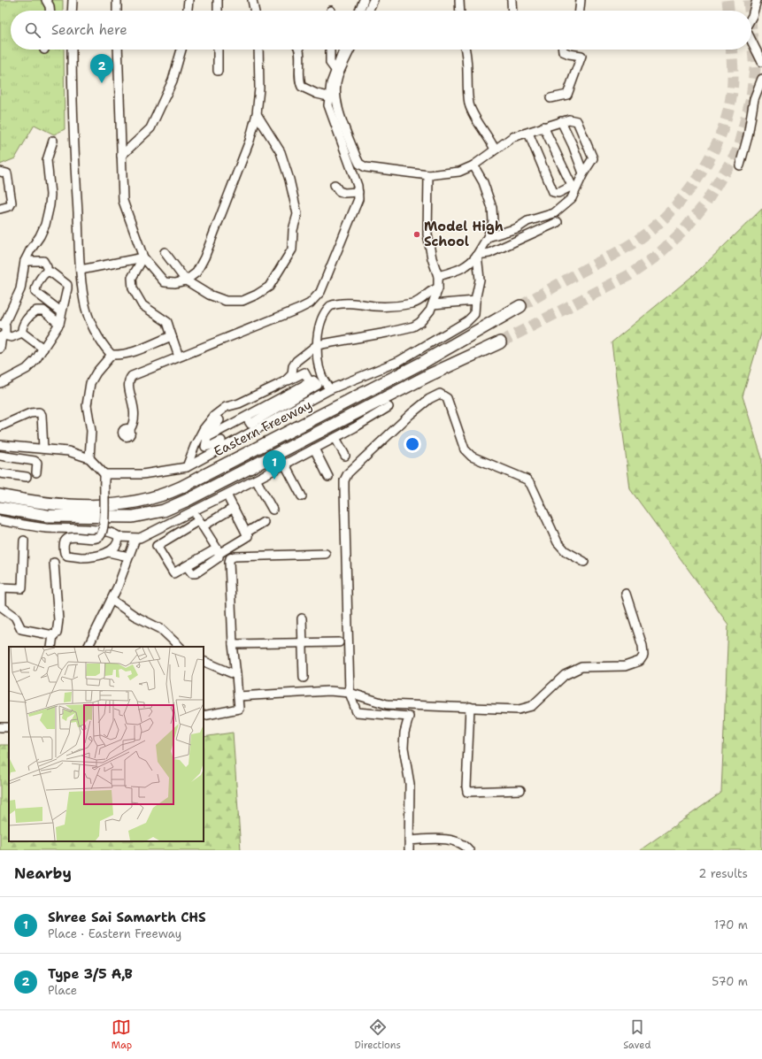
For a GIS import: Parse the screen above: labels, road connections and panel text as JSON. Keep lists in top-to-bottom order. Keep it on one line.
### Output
{"streets":{"highway":["Eastern Freeway"]},"places":["Model High School"],"page":{"search":"Search here","pins":["2","1"],"heading":["Nearby","2 results"],"list":[{"mark":"1","name":"Shree Sai Samarth CHS","note":"Place · Eastern Freeway","value":"170 m"},{"mark":"2","name":"Type 3/5 A,B","note":"Place","value":"570 m"}],"nav":["Map","Directions","Saved"]}}
